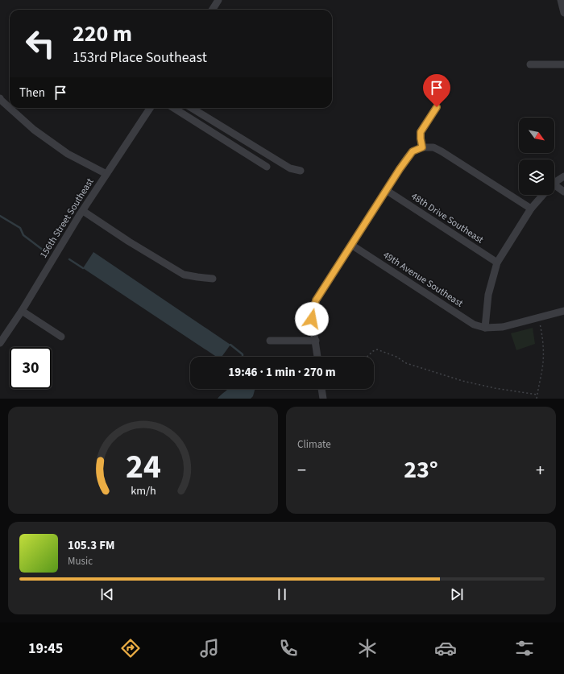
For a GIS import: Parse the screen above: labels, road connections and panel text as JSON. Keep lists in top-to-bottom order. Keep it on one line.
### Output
{"streets":{"street":["156th Street Southeast","48th Drive Southeast","49th Avenue Southeast"]},"north":"bottom right","page":{"turn":["220 m","153rd Place Southeast"],"then":"Then","limit":"30","trip":"19:46 · 1 min · 270 m","tile":"Climate","heat":["−","23°","+"],"song":["105.3 FM","Music"],"tabs":"19:45","gauge":["24","km/h"]}}
